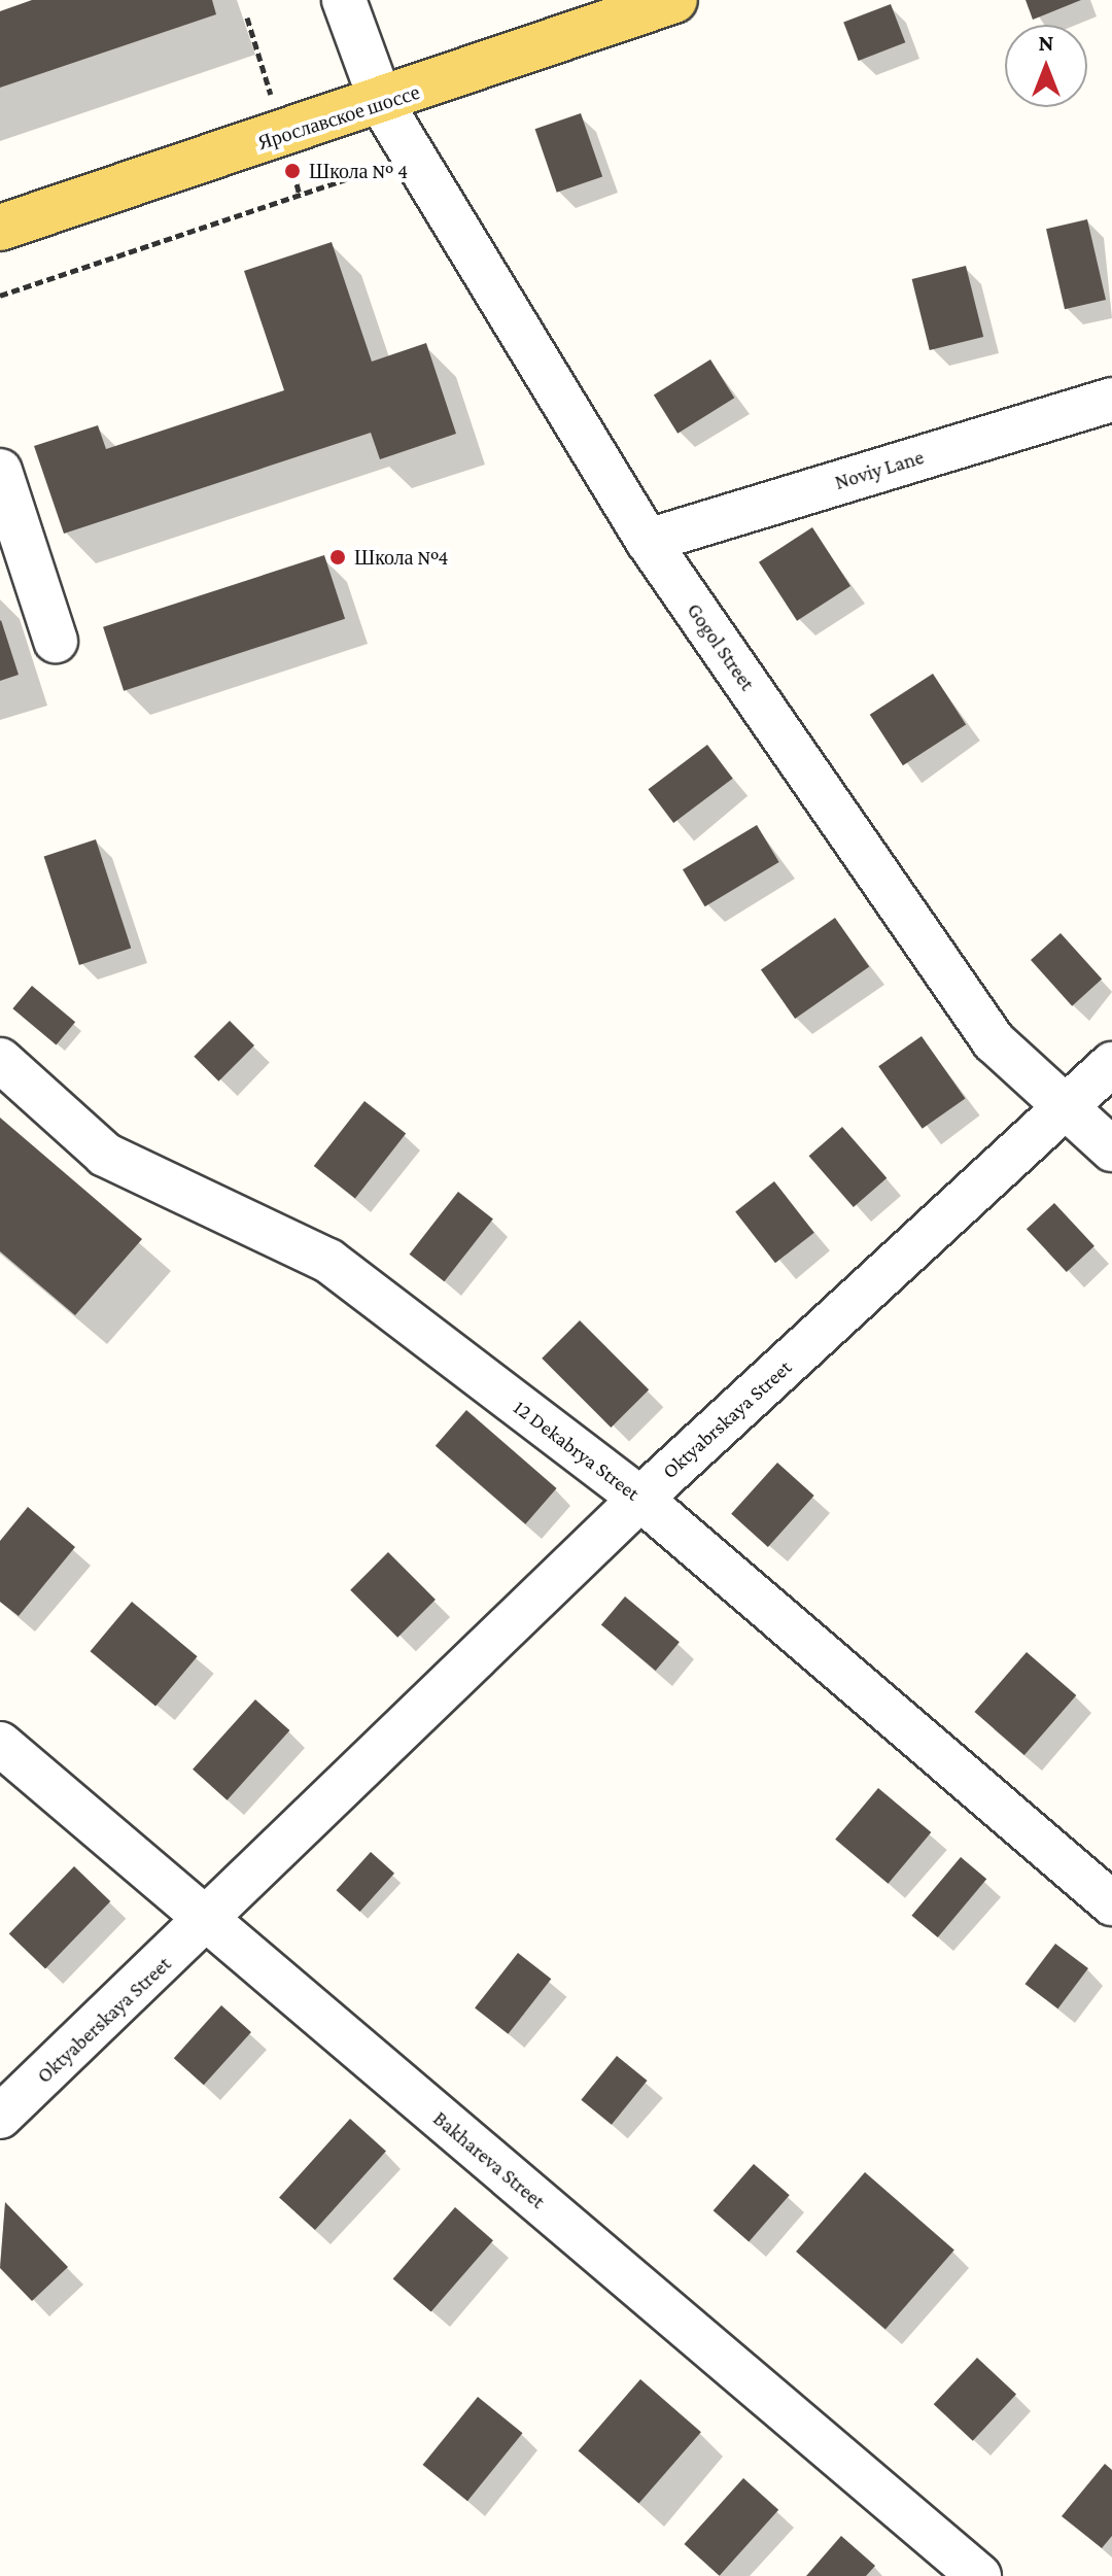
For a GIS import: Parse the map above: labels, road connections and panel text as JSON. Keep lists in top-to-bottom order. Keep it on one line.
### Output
{"streets":{"main road":["Ярославское шоссе"],"street":["Noviy Lane","Gogol Street","Oktyabrskaya Street","12 Dekabrya Street","Oktyaberskaya Street","Bakhareva Street"]},"crossings":[["Ярославское шоссе","Gogol Street"],["Noviy Lane","Gogol Street"],["Gogol Street","Oktyabrskaya Street"],["Oktyabrskaya Street","12 Dekabrya Street"],["Oktyabrskaya Street","Oktyaberskaya Street"],["Oktyabrskaya Street","Bakhareva Street"],["Oktyaberskaya Street","Bakhareva Street"]],"places":["Школа № 4","Школа №4"],"north":"top"}
